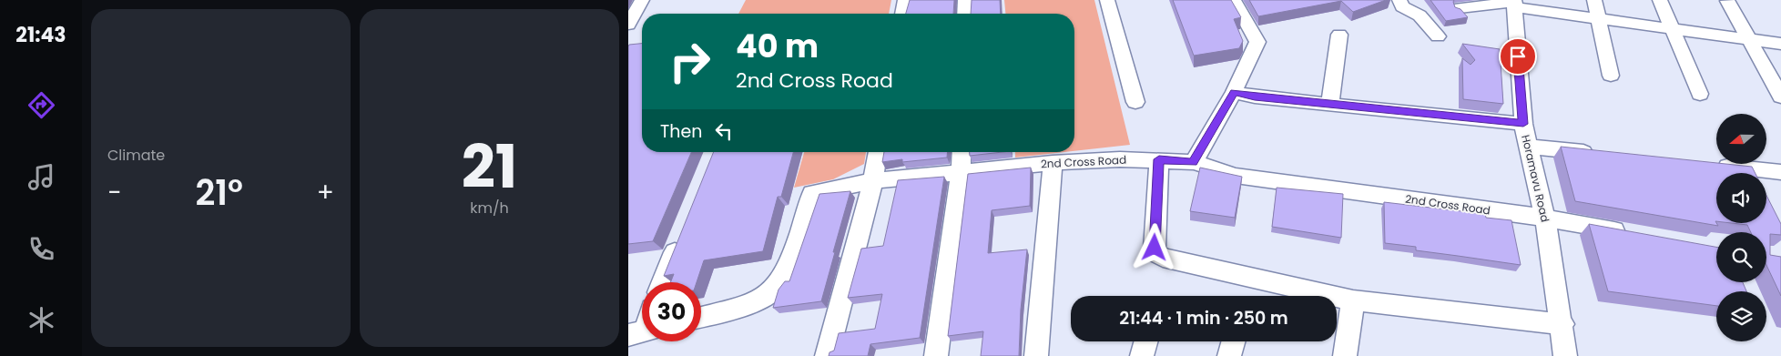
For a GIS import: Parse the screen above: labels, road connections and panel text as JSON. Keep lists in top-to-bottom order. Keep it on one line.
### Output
{"streets":{"street":["2nd Cross Road","Horamavu Road"]},"crossings":[["2nd Cross Road","Horamavu Road"]],"north":"left","page":{"tabs":"21:43","tile":["Climate",["21","km/h"]],"turn":["40 m","2nd Cross Road"],"then":"Then","heat":["−","21°","+"],"limit":"30","trip":"21:44 · 1 min · 250 m"}}
